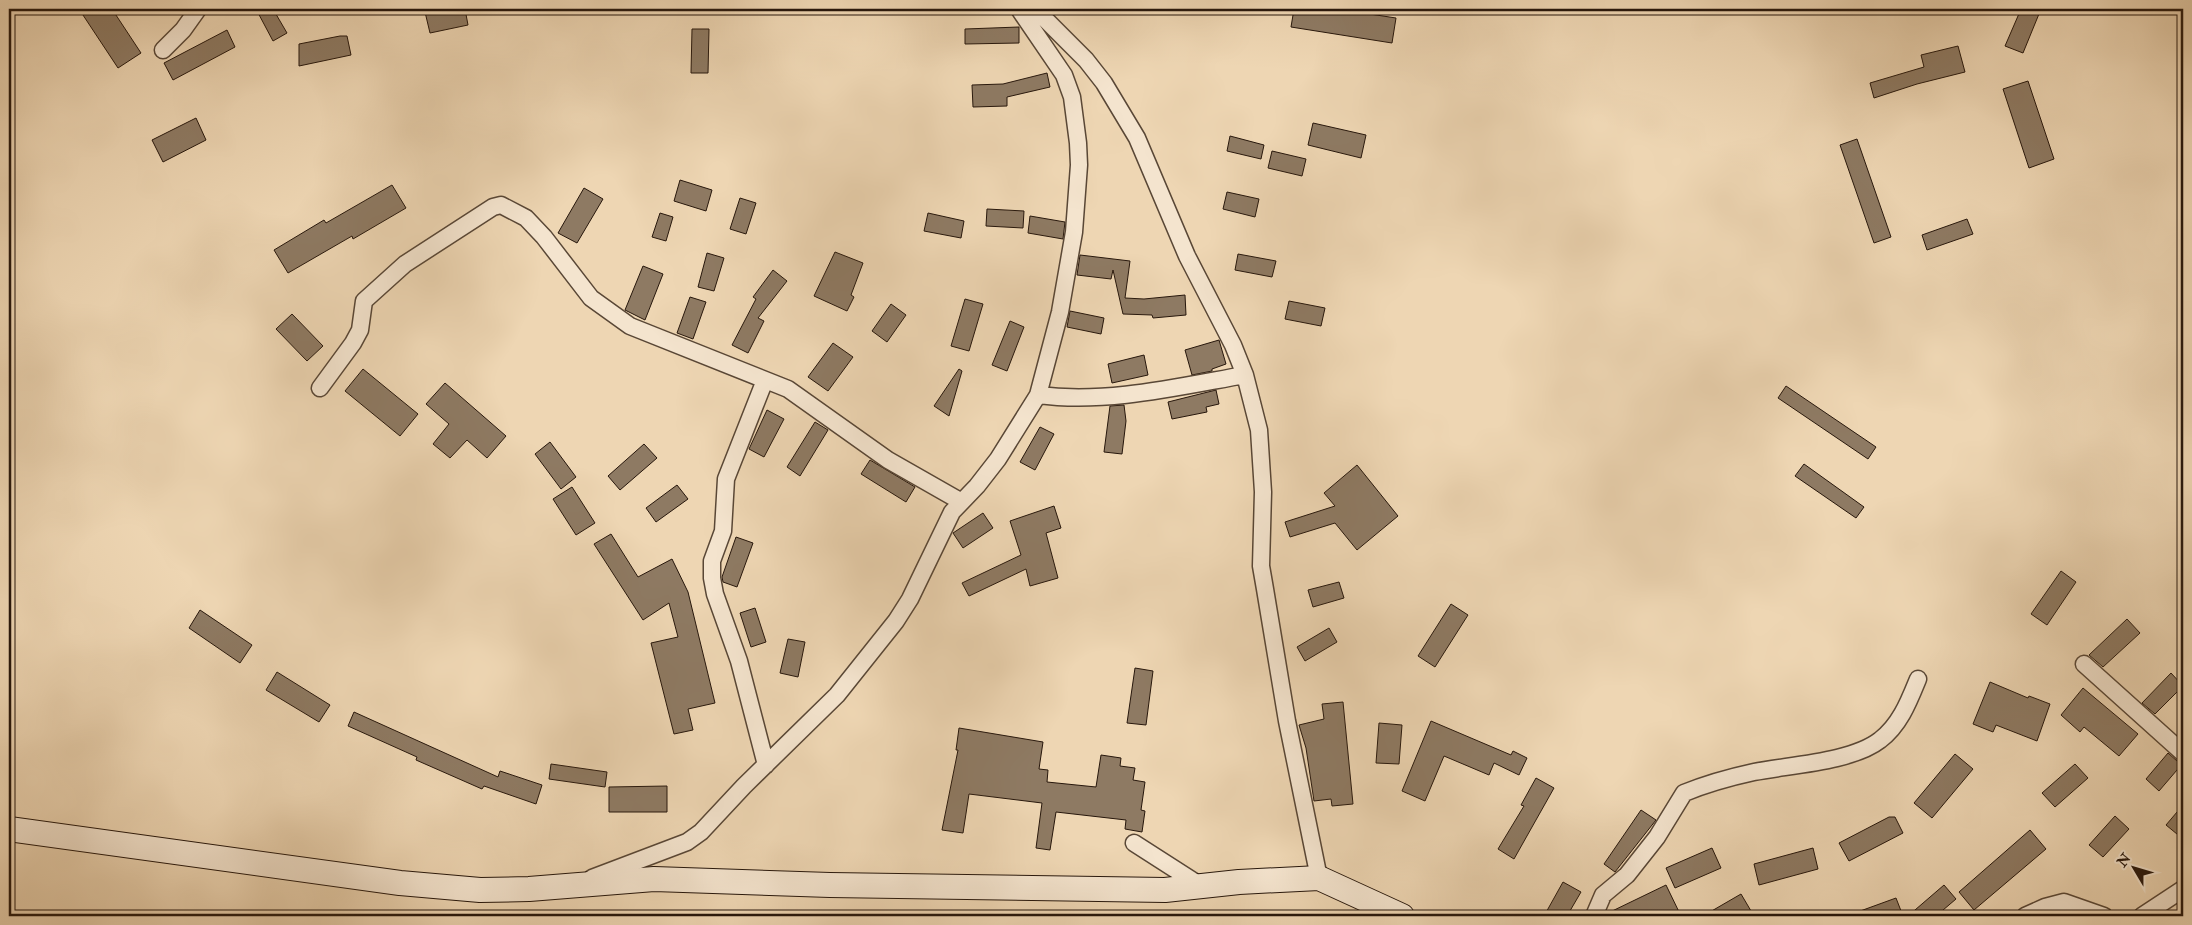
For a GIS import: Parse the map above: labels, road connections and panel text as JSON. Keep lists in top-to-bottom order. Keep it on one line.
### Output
{"north":"top left"}
